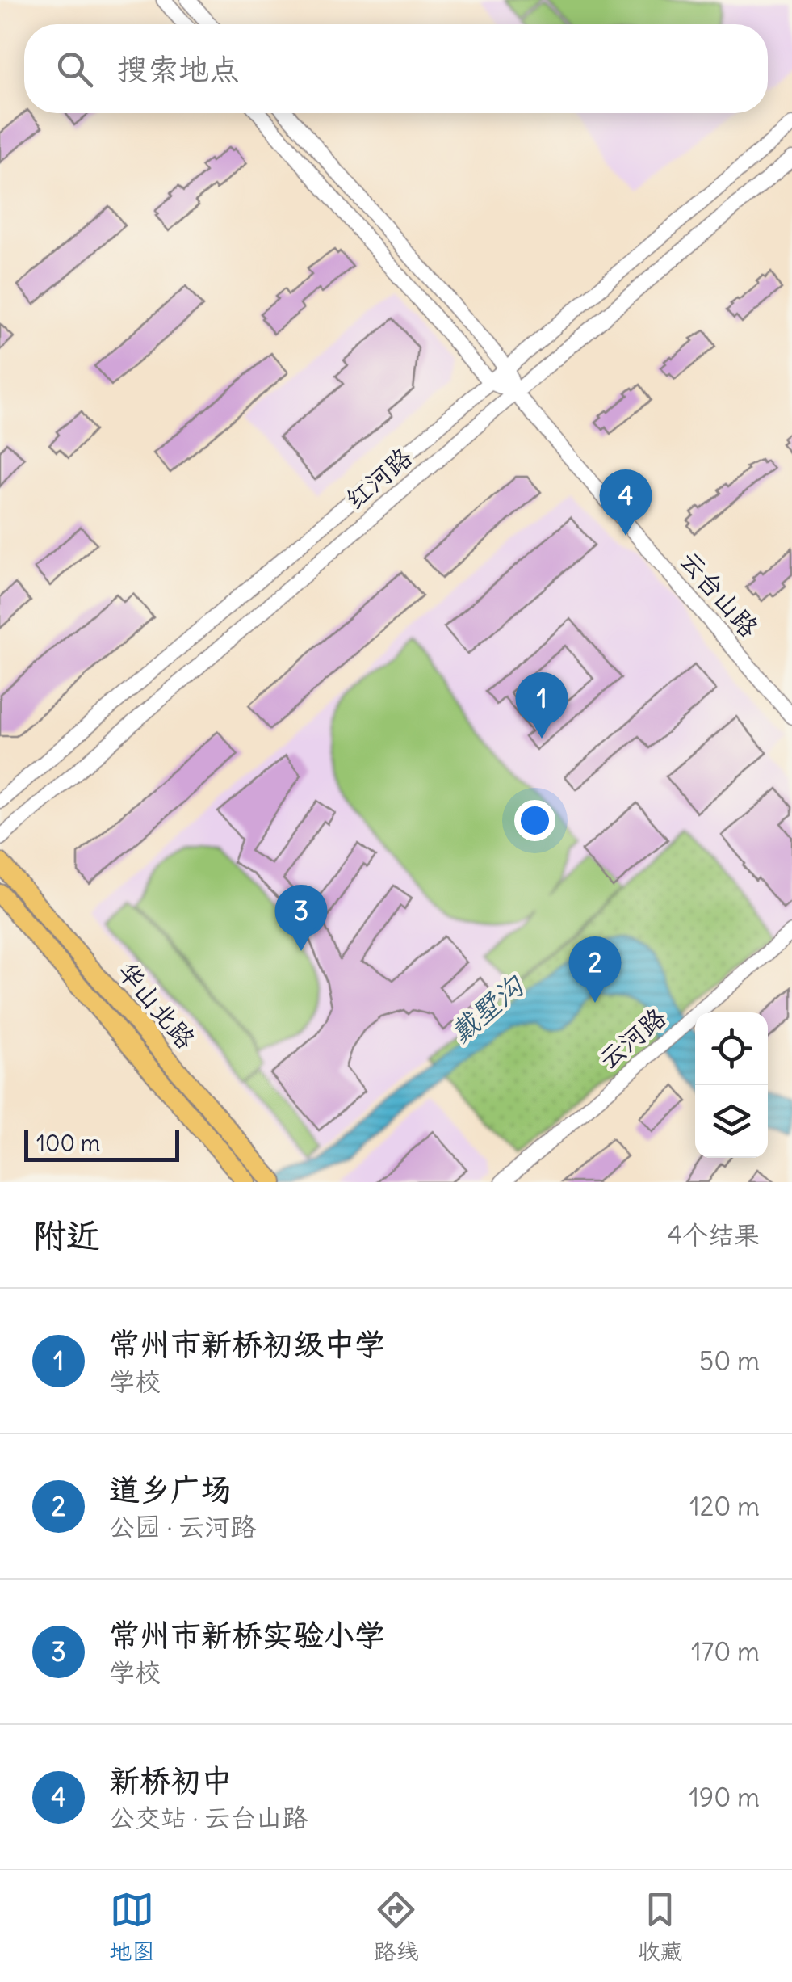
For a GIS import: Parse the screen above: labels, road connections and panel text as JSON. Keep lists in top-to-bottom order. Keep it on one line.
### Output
{"streets":{"main road":["华山北路"],"street":["红河路","云台山路","云河路"]},"crossings":[["红河路","云台山路"]],"water":["戴墅沟"],"scale_bar":"100 m","page":{"search":"搜索地点","pins":["4","1","3","2"],"scale":"100 m","heading":["附近","4个结果"],"list":[{"mark":"1","name":"常州市新桥初级中学","note":"学校","value":"50 m"},{"mark":"2","name":"道乡广场","note":"公园 · 云河路","value":"120 m"},{"mark":"3","name":"常州市新桥实验小学","note":"学校","value":"170 m"},{"mark":"4","name":"新桥初中","note":"公交站 · 云台山路","value":"190 m"}],"nav":["地图","路线","收藏"]}}
